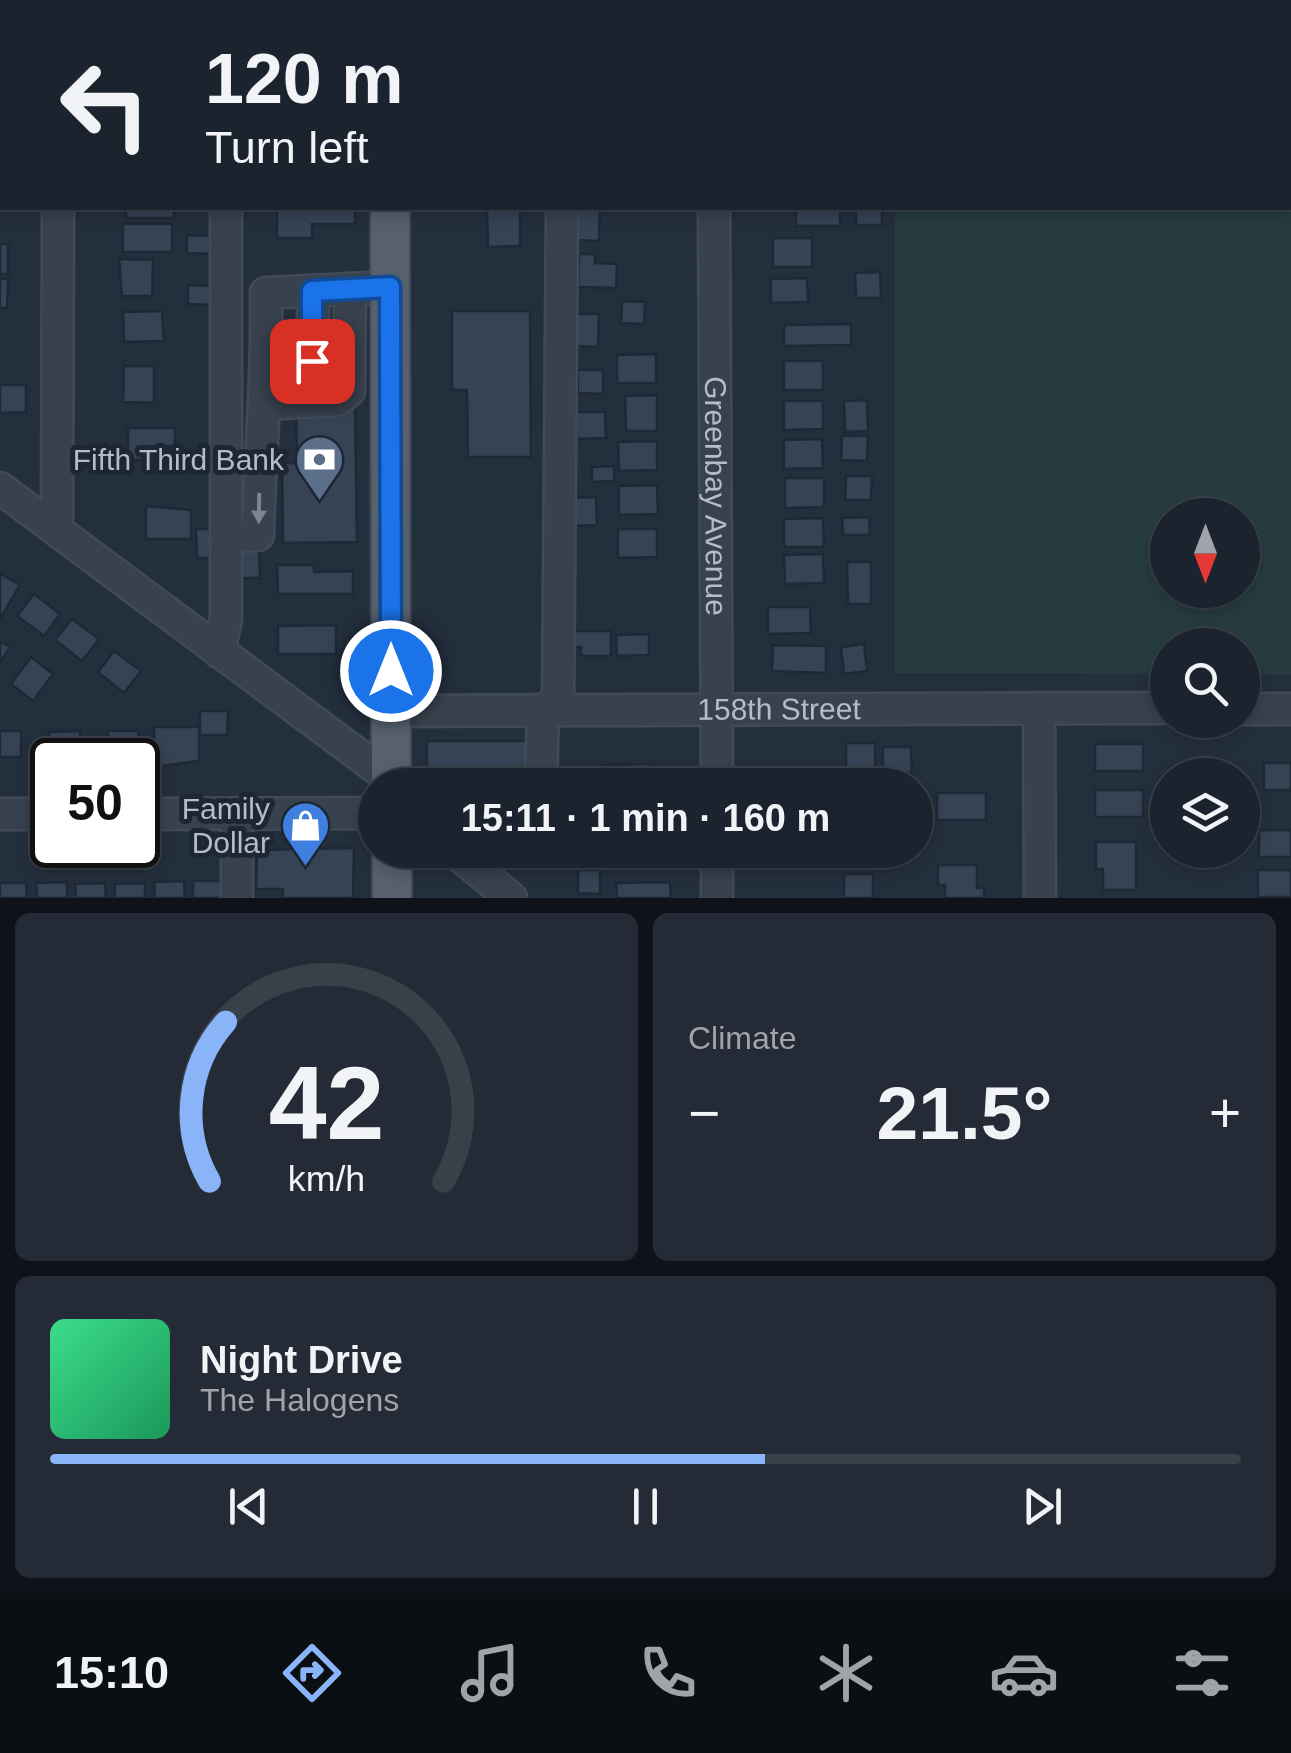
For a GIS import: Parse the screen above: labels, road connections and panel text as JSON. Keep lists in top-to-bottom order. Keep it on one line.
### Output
{"streets":{"street":["Greenbay Avenue","158th Street"]},"crossings":[["Greenbay Avenue","158th Street"]],"places":{"bank":["Fifth Third Bank"],"shop":["Family Dollar"]},"north":"bottom","page":{"turn":["120 m","Turn left"],"limit":"50","trip":"15:11 · 1 min · 160 m","tile":"Climate","heat":["−","21.5°","+"],"song":["Night Drive","The Halogens"],"tabs":"15:10","gauge":["42","km/h"]}}
